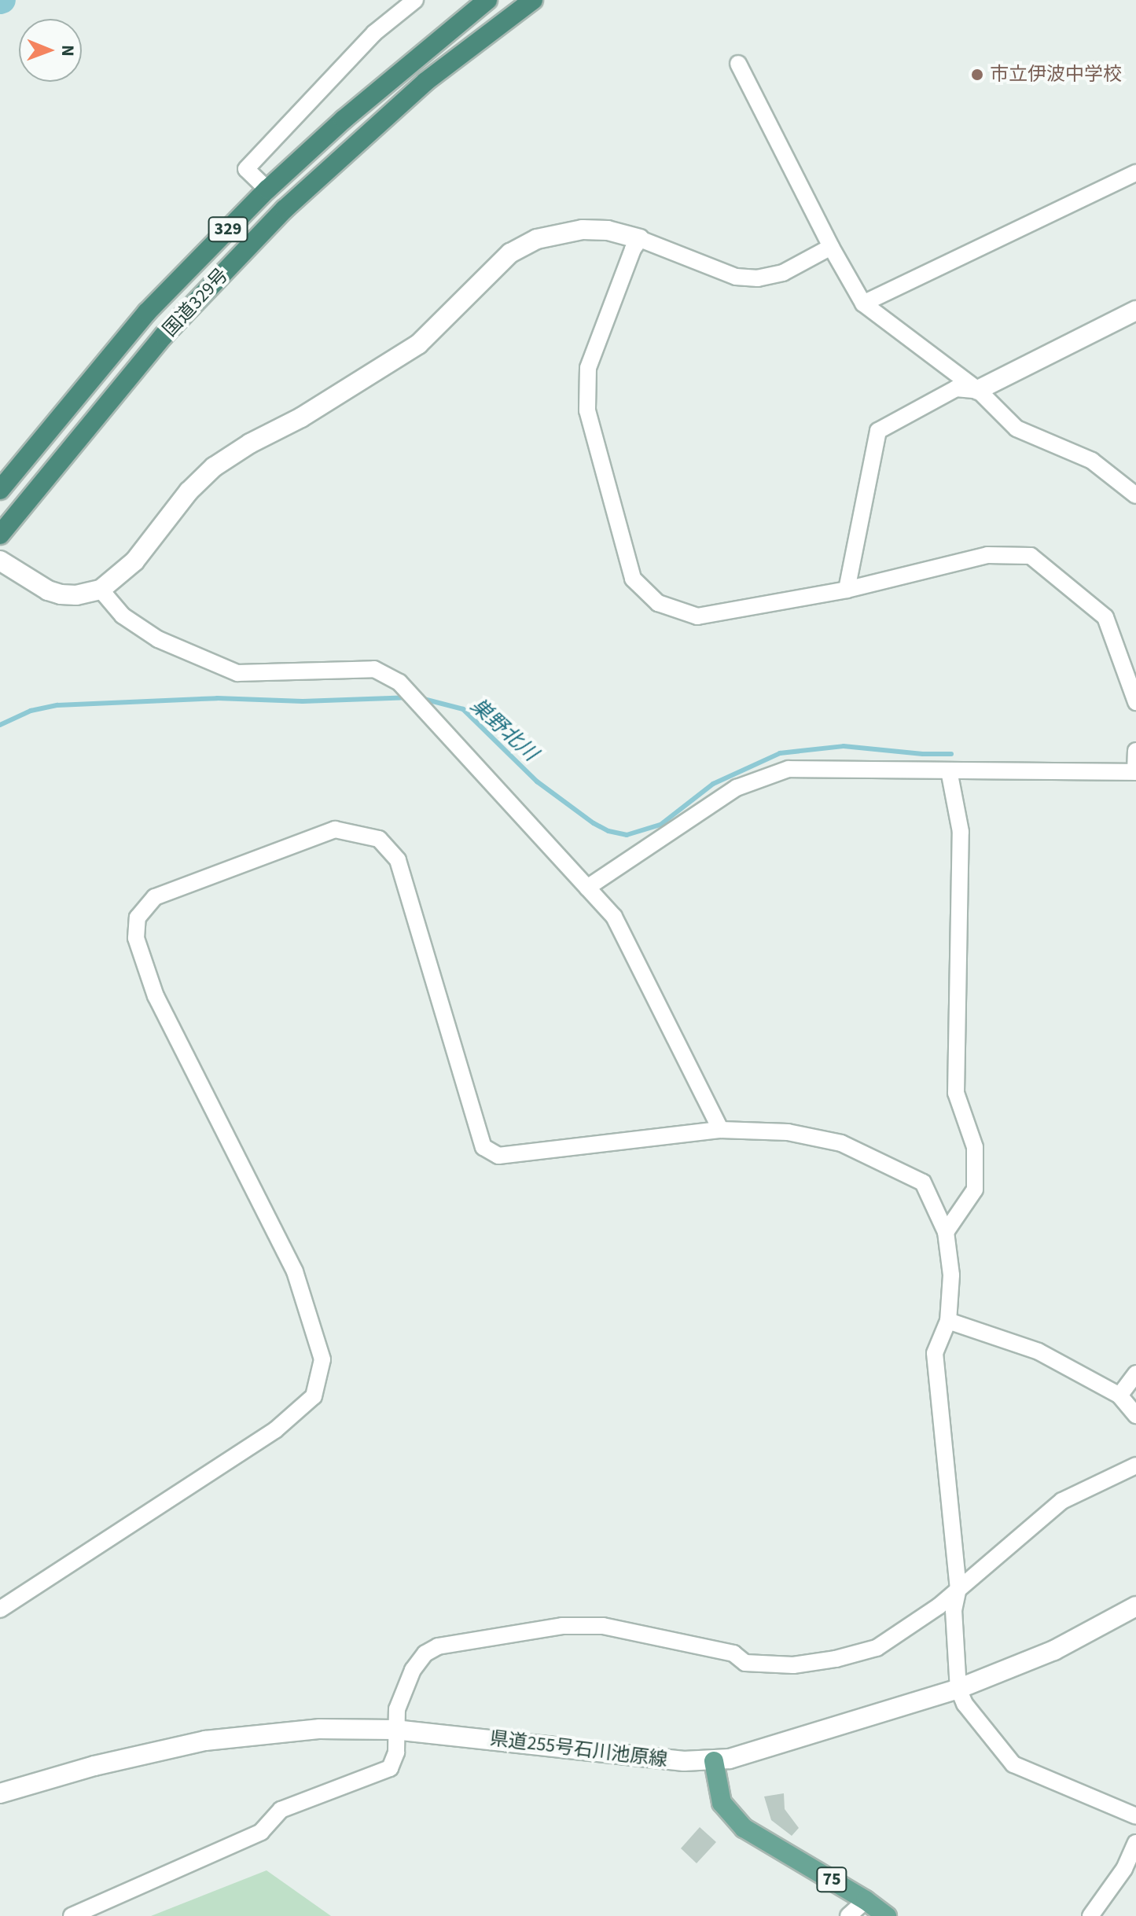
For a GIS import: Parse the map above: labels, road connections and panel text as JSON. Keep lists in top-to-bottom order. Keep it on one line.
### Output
{"streets":{"highway":["329","国道329号"],"main road":["県道255号石川池原線","75"]},"crossings":[["県道255号石川池原線","75"]],"water":["巣野北川"],"places":["市立伊波中学校"],"north":"right"}
